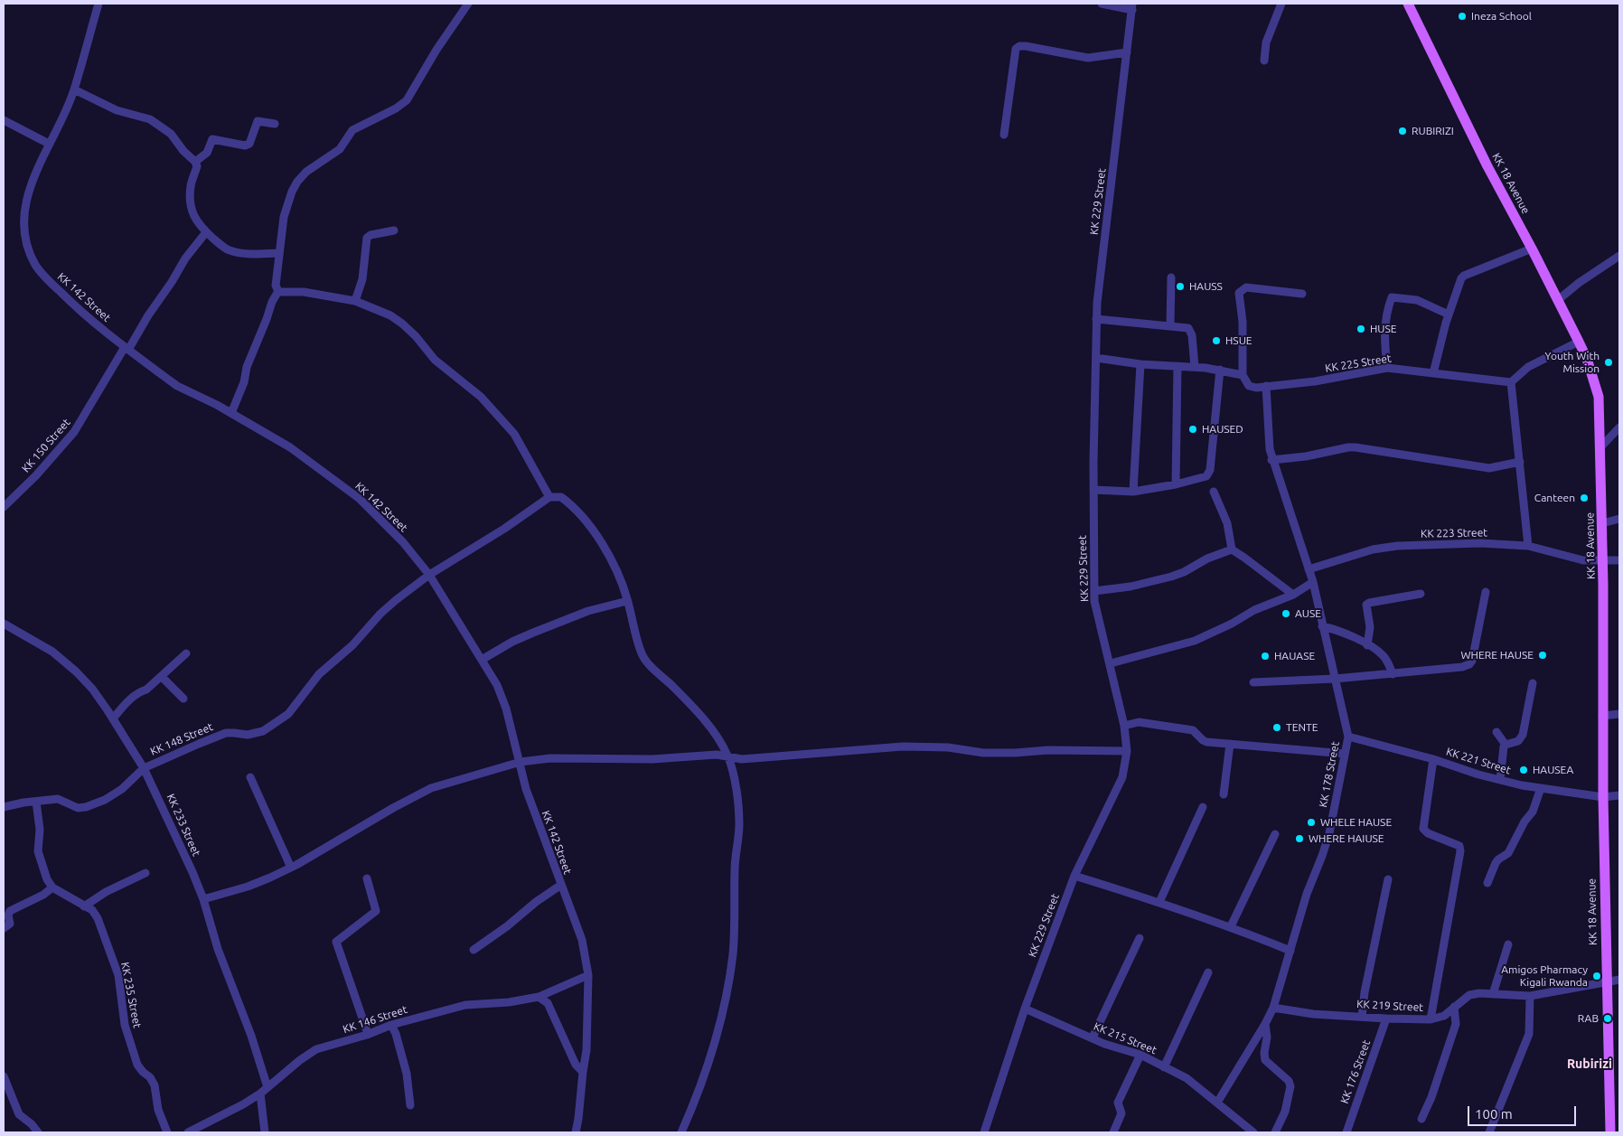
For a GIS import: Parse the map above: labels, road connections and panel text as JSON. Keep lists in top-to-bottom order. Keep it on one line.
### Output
{"streets":{"main road":["KK 18 Avenue"],"street":["KK 229 Street","KK 142 Street","KK 225 Street","KK 150 Street","KK 223 Street","KK 148 Street","KK 221 Street","KK 178 Street","KK 233 Street","KK 235 Street","KK 219 Street","KK 146 Street","KK 215 Street","KK 176 Street"]},"crossings":[["KK 18 Avenue","KK 223 Street"],["KK 18 Avenue","KK 221 Street"],["KK 18 Avenue","KK 219 Street"],["KK 229 Street","KK 225 Street"],["KK 229 Street","KK 215 Street"],["KK 142 Street","KK 150 Street"],["KK 142 Street","KK 148 Street"],["KK 142 Street","KK 146 Street"],["KK 225 Street","KK 178 Street"],["KK 223 Street","KK 178 Street"],["KK 148 Street","KK 233 Street"],["KK 221 Street","KK 178 Street"],["KK 178 Street","KK 219 Street"],["KK 233 Street","KK 146 Street"],["KK 219 Street","KK 176 Street"]],"districts":["Rubirizi"],"places":["Ineza School","RUBIRIZI","HAUSS","HUSE","HSUE","Youth With Mission","HAUSED","Canteen","AUSE","WHERE HAUSE","HAUASE","TENTE","HAUSEA","WHELE HAUSE","WHERE HAIUSE","Amigos Pharmacy Kigali Rwanda","RAB"],"scale_bar":"100 m"}
